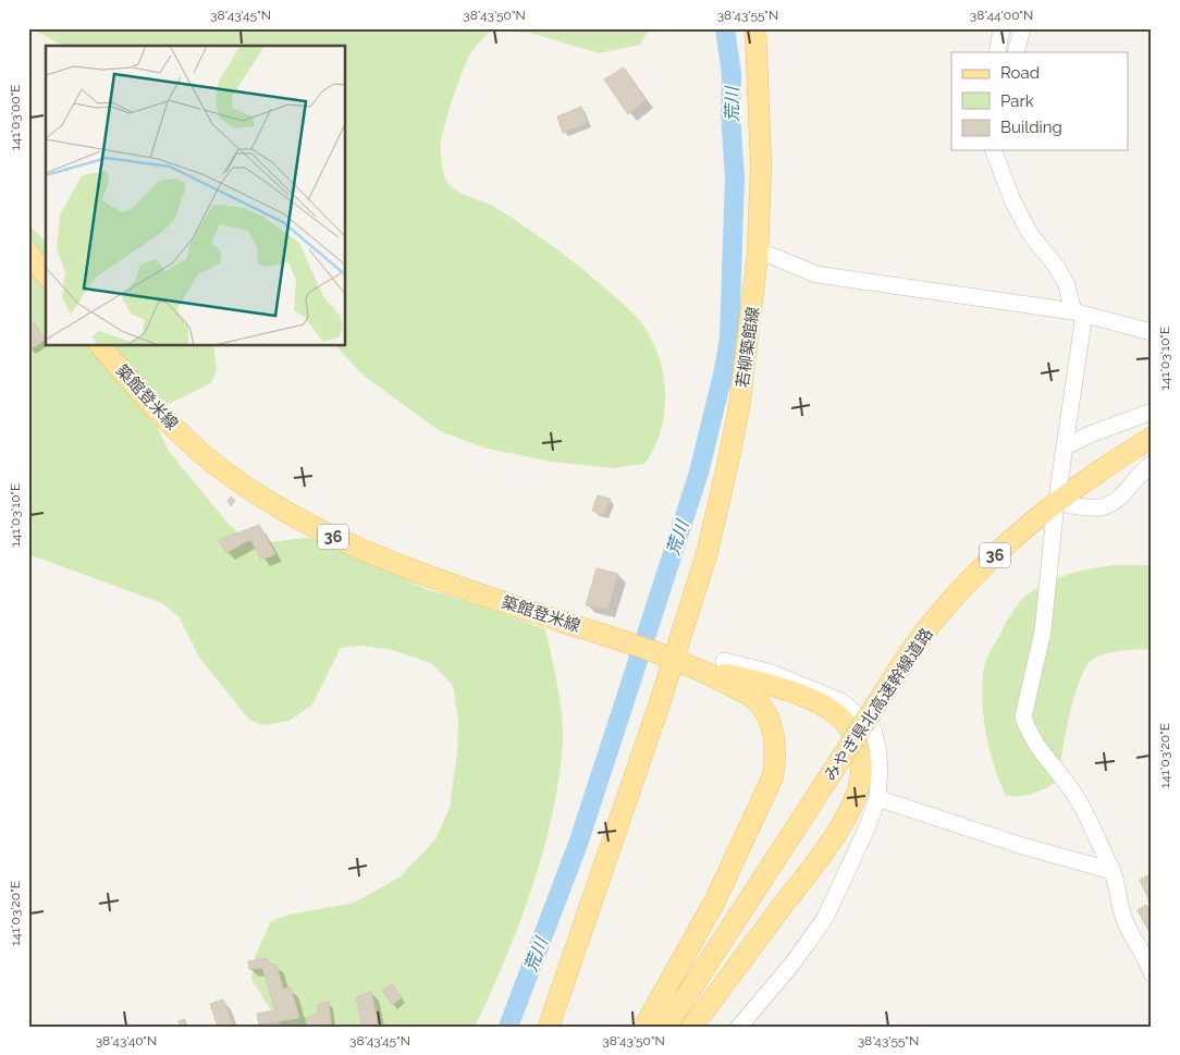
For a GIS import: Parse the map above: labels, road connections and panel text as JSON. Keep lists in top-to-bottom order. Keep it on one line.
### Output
{"streets":{"main road":["若柳築館線","築館登米線","36","みやぎ県北高速幹線道路"]},"crossings":[["若柳築館線","築館登米線"]],"water":["荒川"],"legend":["Road","Park","Building"],"coordinates":["38°43'45\"N","38°43'50\"N","38°43'55\"N","38°44'00\"N","141°03'00\"E","141°03'10\"E","141°03'20\"E","38°43'40\"N"]}
